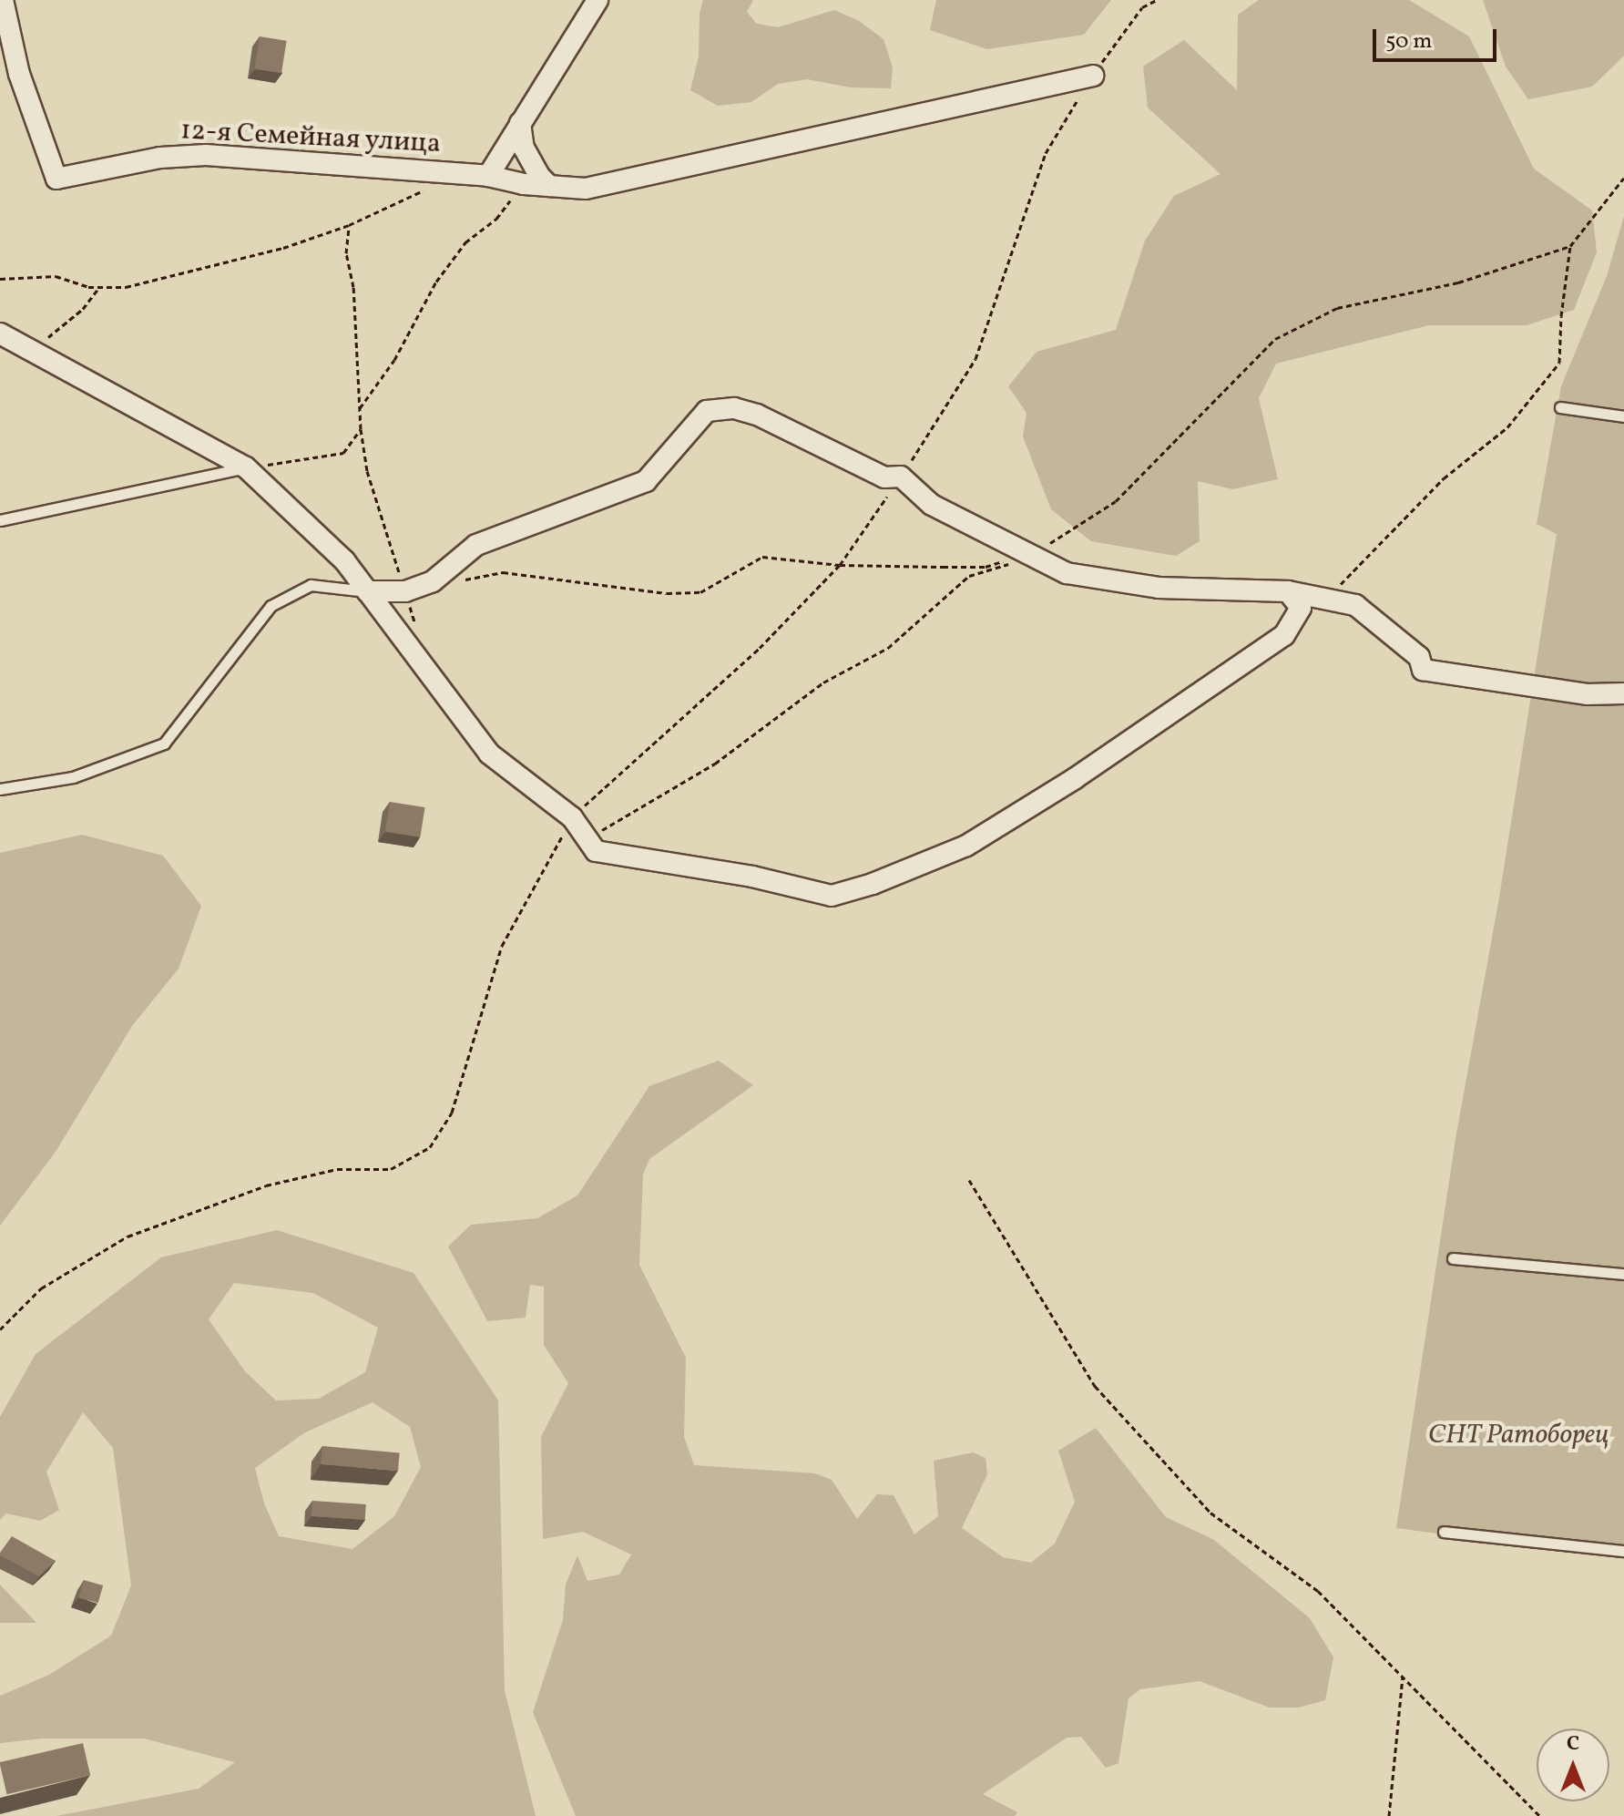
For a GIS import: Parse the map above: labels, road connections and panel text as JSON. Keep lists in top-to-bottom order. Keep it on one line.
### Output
{"streets":{"street":["12-я Семейная улица"]},"parks":["СНТ Ратоборец"],"scale_bar":"50 m","north":"top"}
